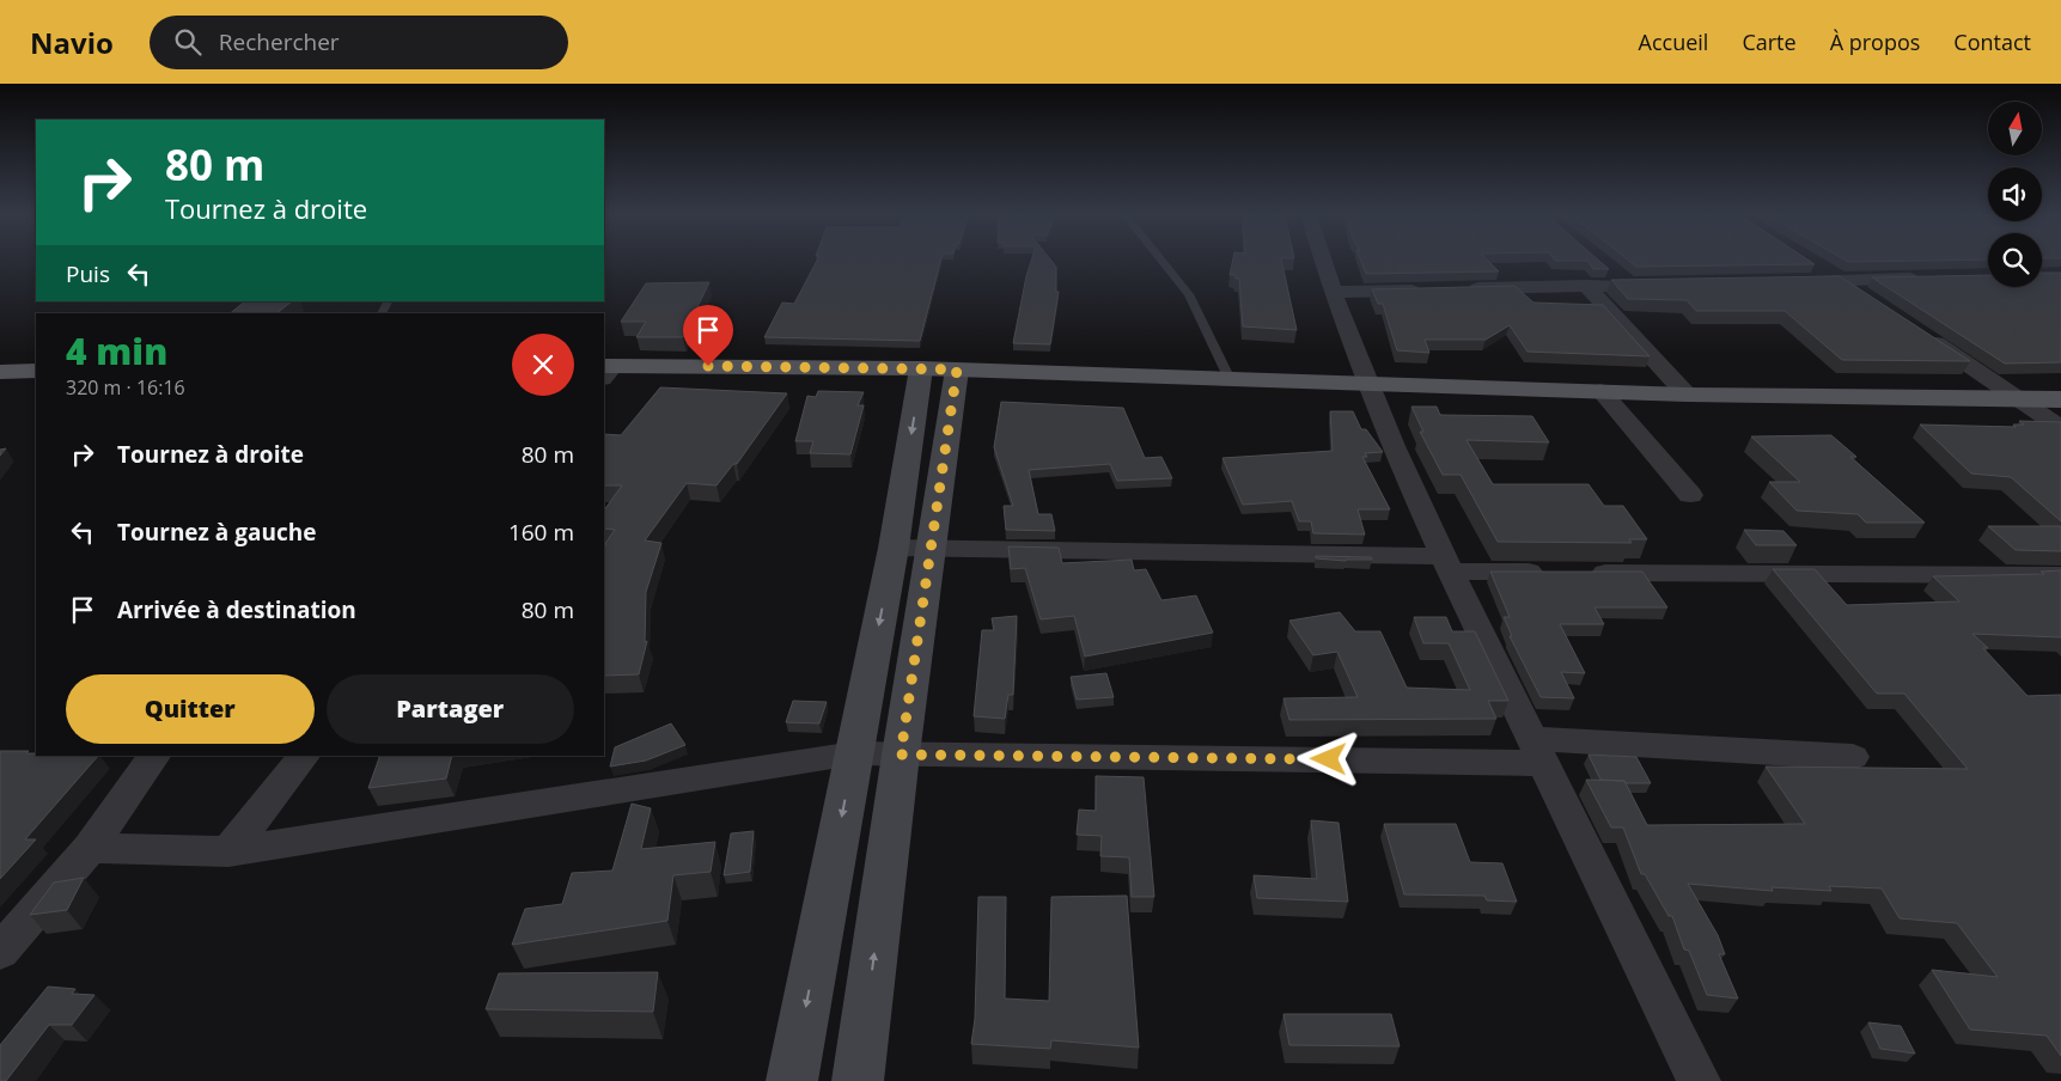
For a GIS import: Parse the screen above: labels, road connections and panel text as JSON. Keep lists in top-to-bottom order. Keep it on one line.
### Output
{"north":"top","page":{"header":"Navio","search":"Rechercher","nav":["Accueil","Carte","À propos","Contact"],"turn":["80 m","Tournez à droite"],"then":"Puis","heading":["4 min","320 m · 16:16"],"list":[{"name":"Tournez à droite","value":"80 m"},{"name":"Tournez à gauche","value":"160 m"},{"name":"Arrivée à destination","value":"80 m"}],"buttons":["Quitter","Partager"]}}
